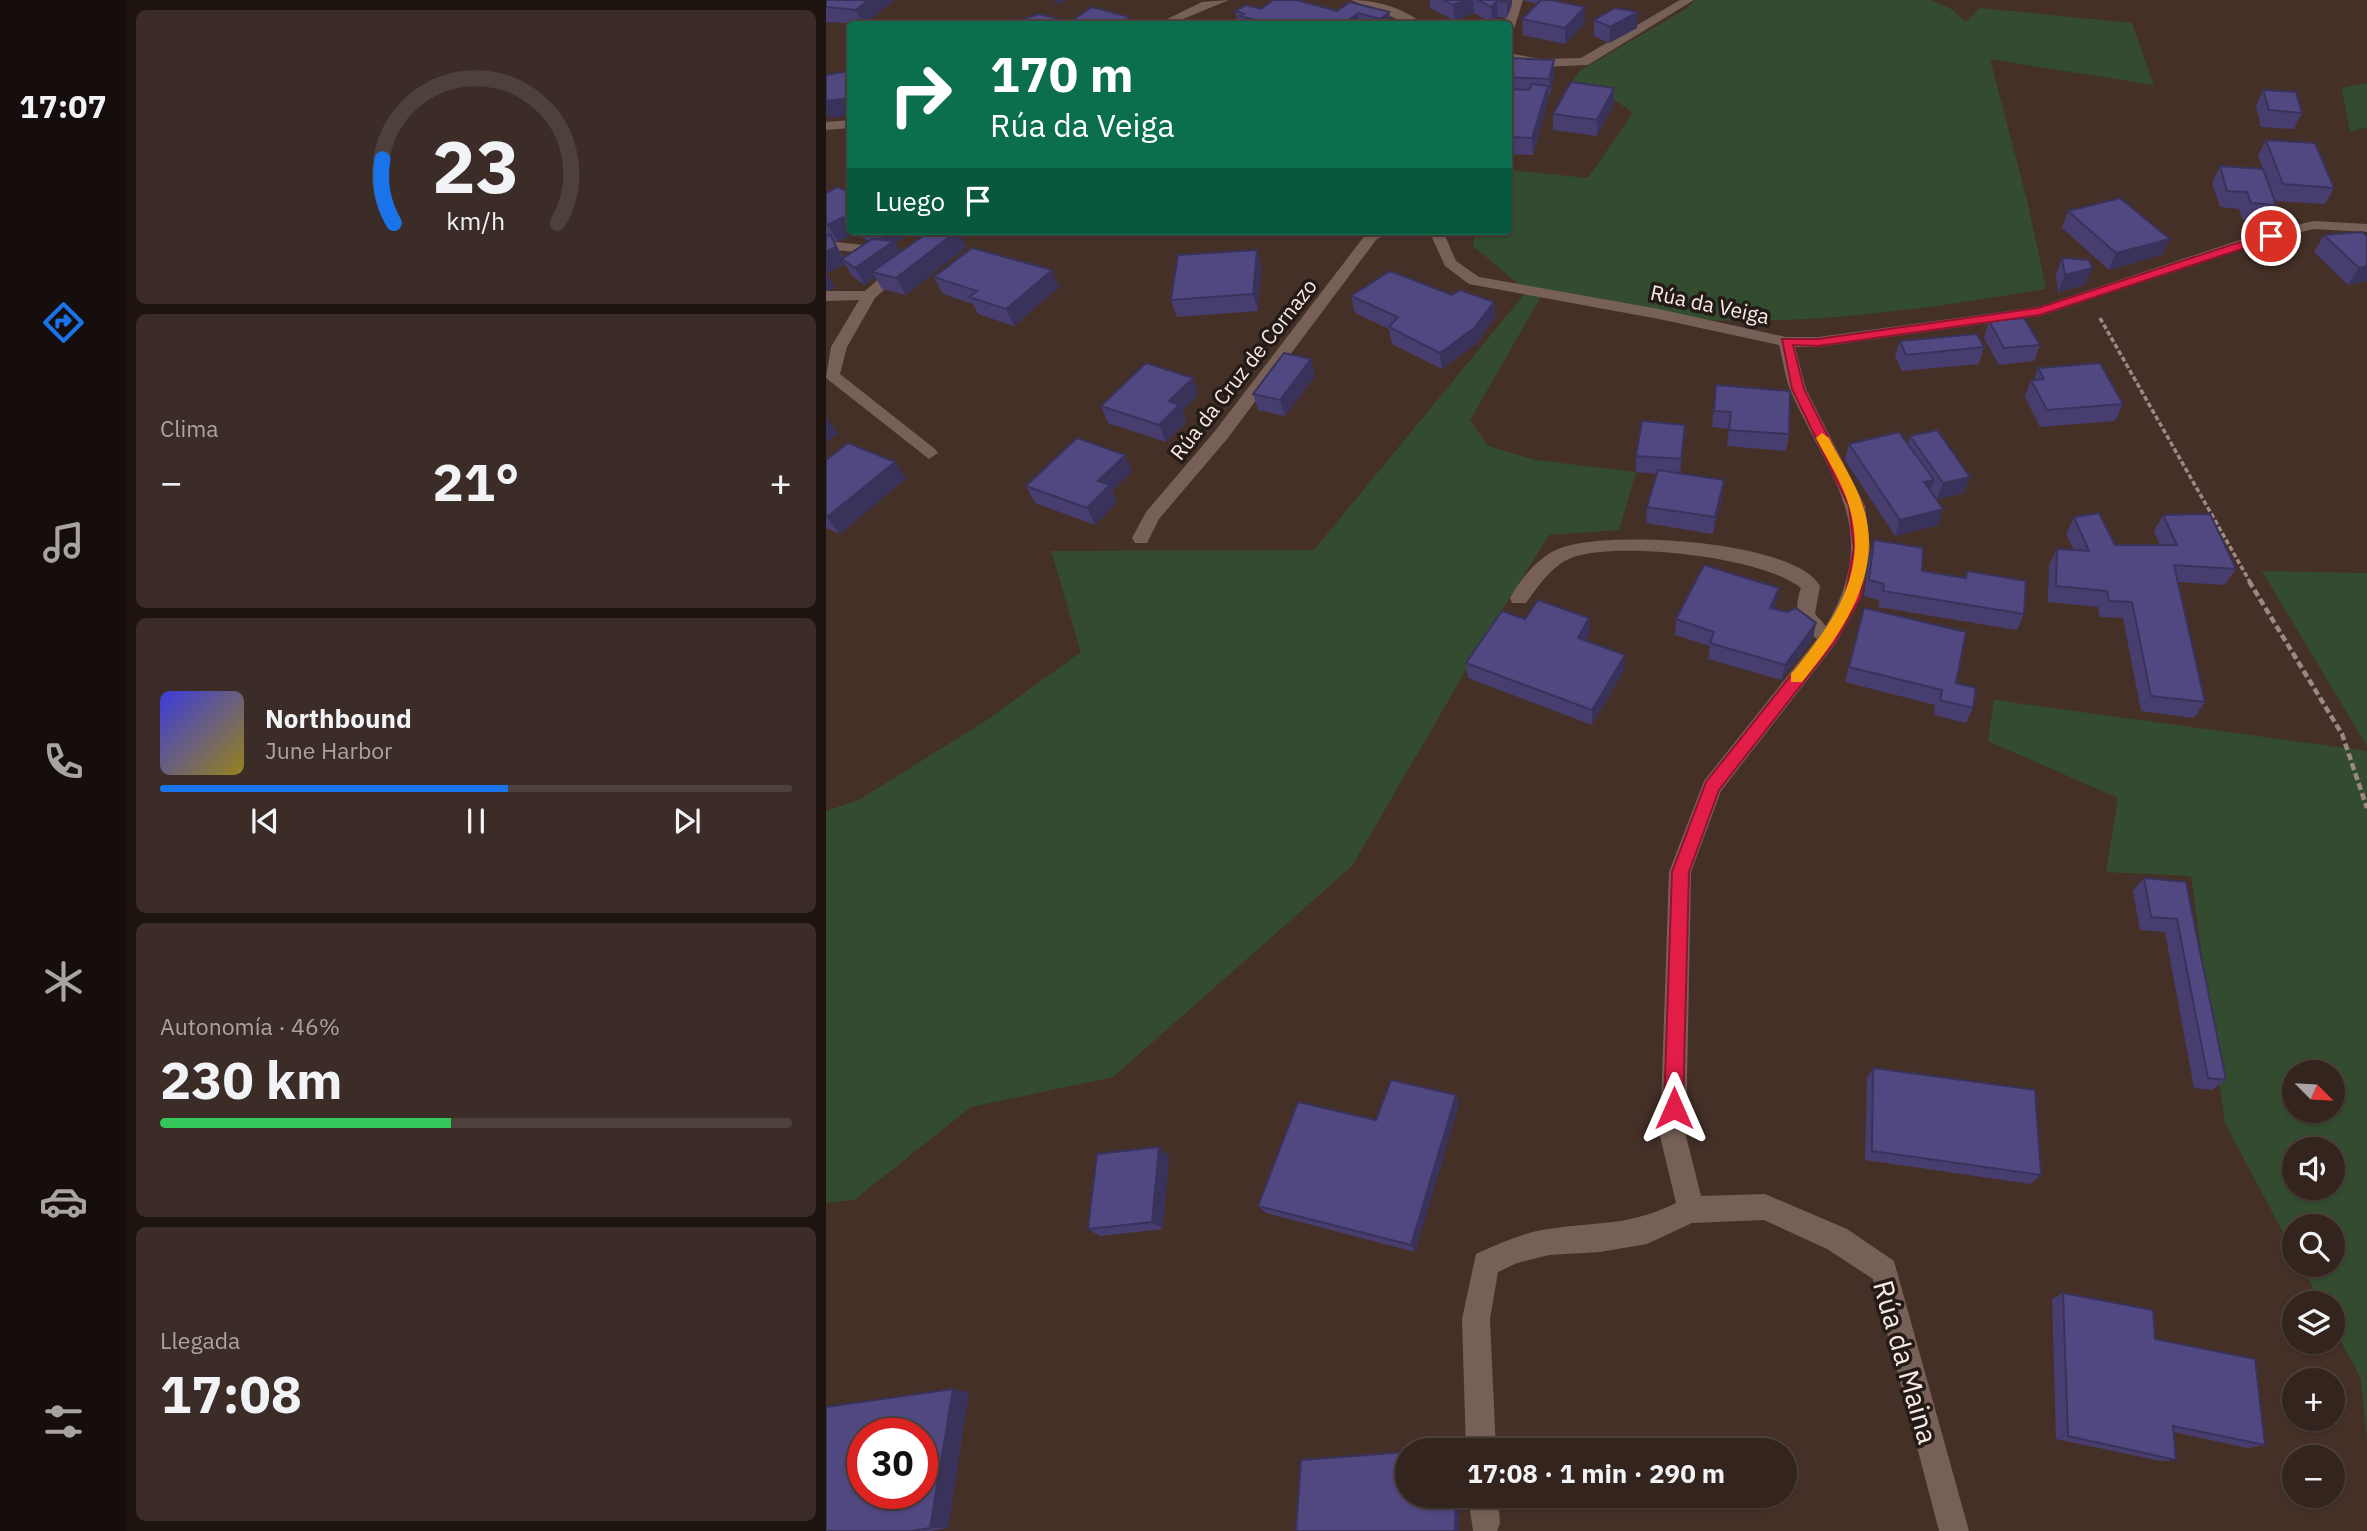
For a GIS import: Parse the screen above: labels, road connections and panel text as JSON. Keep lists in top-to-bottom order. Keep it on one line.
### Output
{"streets":{"street":["Rúa da Veiga","Rúa da Cruz de Cornazo","Rúa da Maina"]},"north":"bottom right","page":{"tabs":"17:07","turn":["170 m","Rúa da Veiga"],"then":"Luego","tile":["Clima",["Autonomía · 46%","230 km"],["Llegada","17:08"]],"heat":["−","21°","+"],"song":["Northbound","June Harbor"],"map_buttons":["+","−"],"limit":"30","trip":"17:08 · 1 min · 290 m","gauge":["23","km/h"]}}
